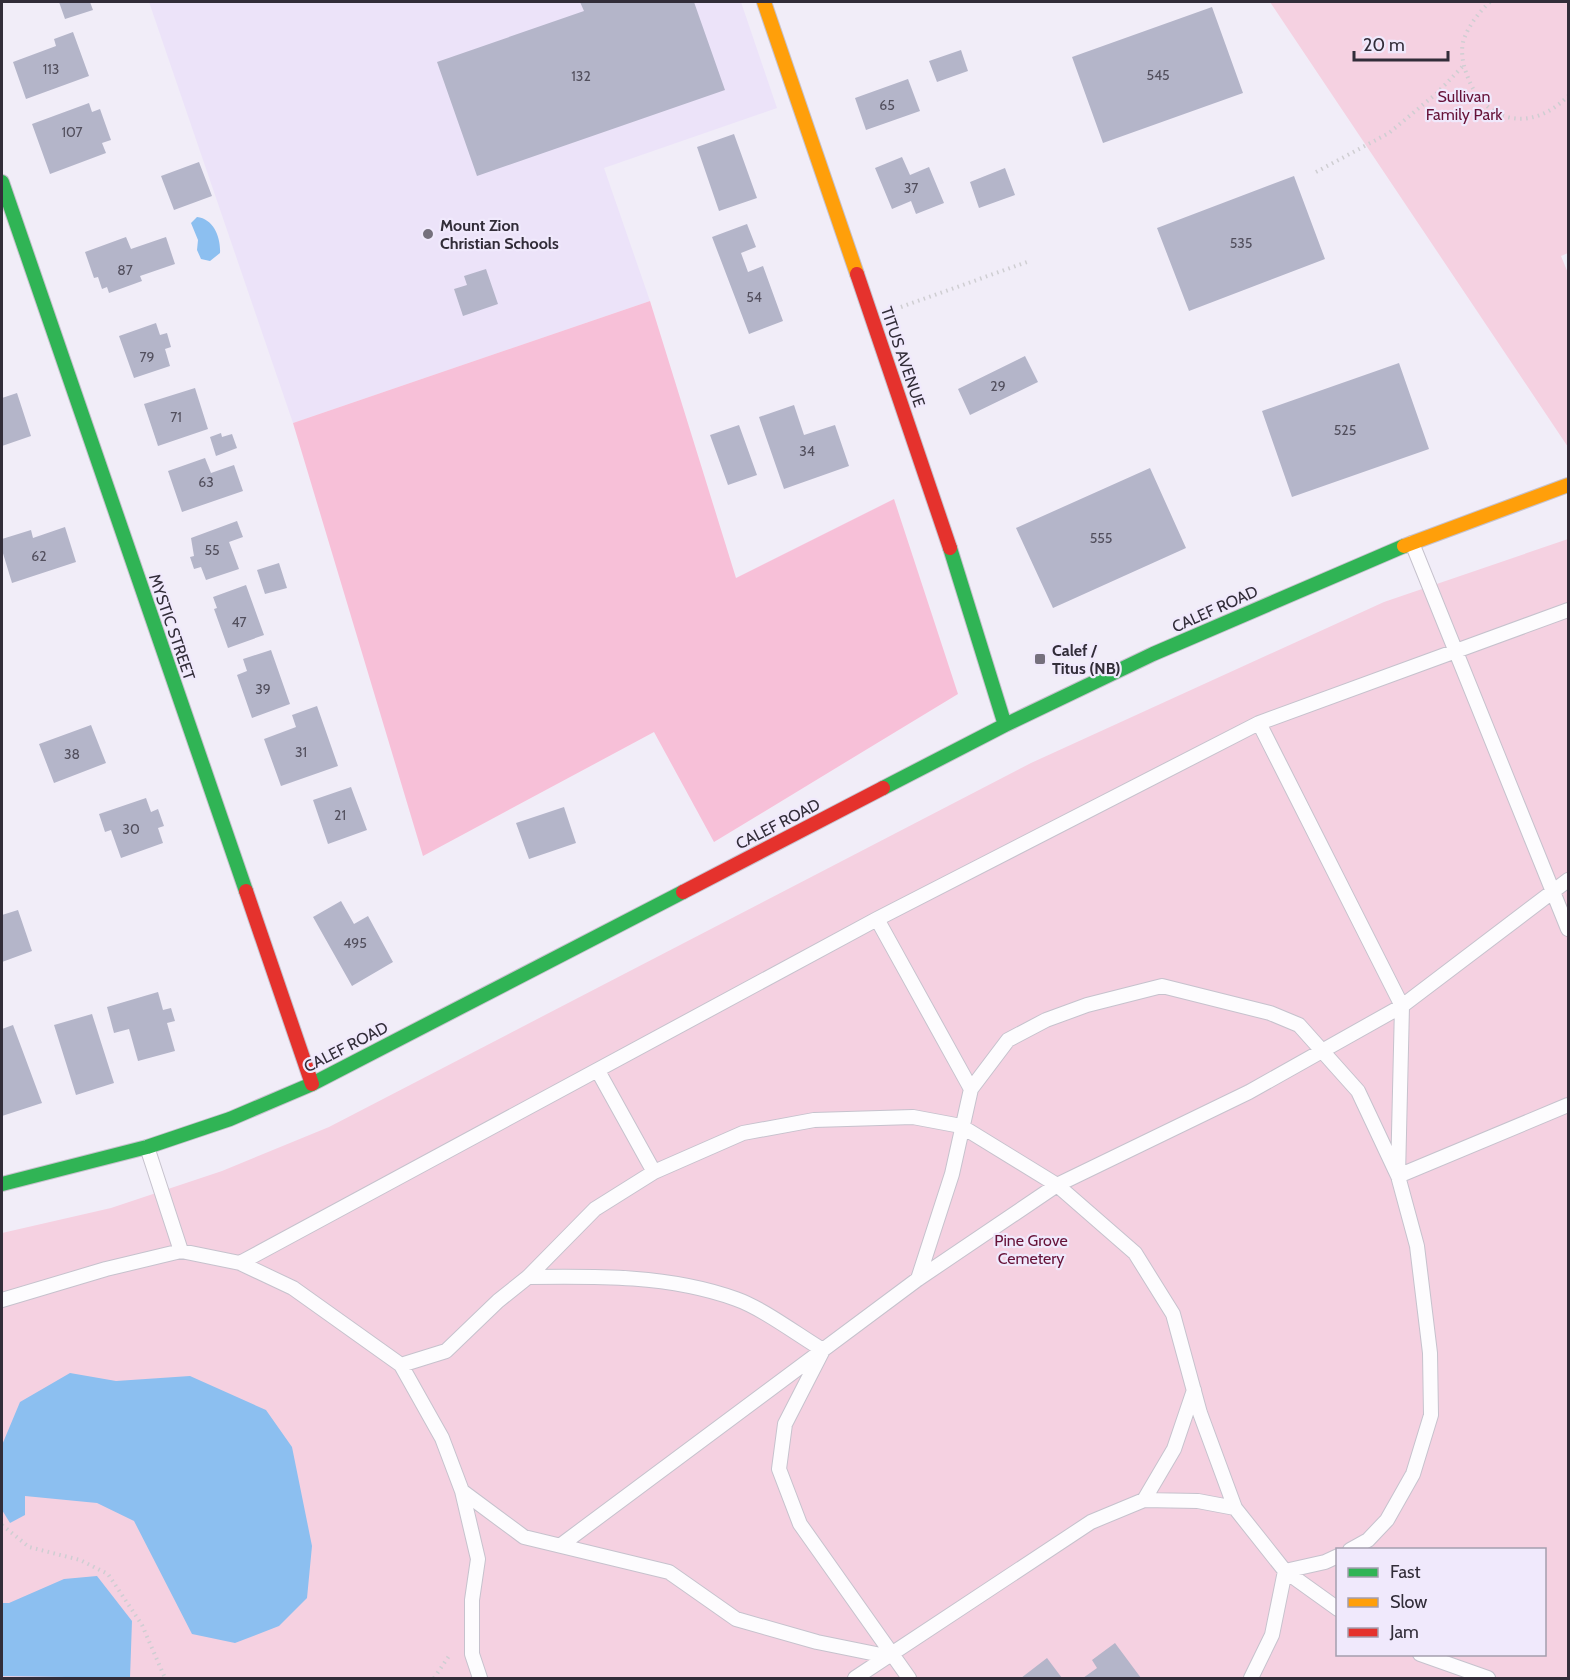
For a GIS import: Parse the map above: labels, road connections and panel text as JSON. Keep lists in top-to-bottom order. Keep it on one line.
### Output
{"streets":{"main road":["TITUS AVENUE","CALEF ROAD","MYSTIC STREET"]},"crossings":[["TITUS AVENUE","CALEF ROAD"],["CALEF ROAD","MYSTIC STREET"]],"parks":["Sullivan Family Park","Pine Grove Cemetery"],"places":{"other":["Mount Zion Christian Schools"],"transit":["Calef / Titus (NB)"]},"house_numbers":["113","545","132","65","107","37","535","87","54","79","29","71","525","34","63","555","55","62","47","39","31","38","21","30","495"],"legend":["Fast","Slow","Jam"],"scale_bar":"20 m"}
